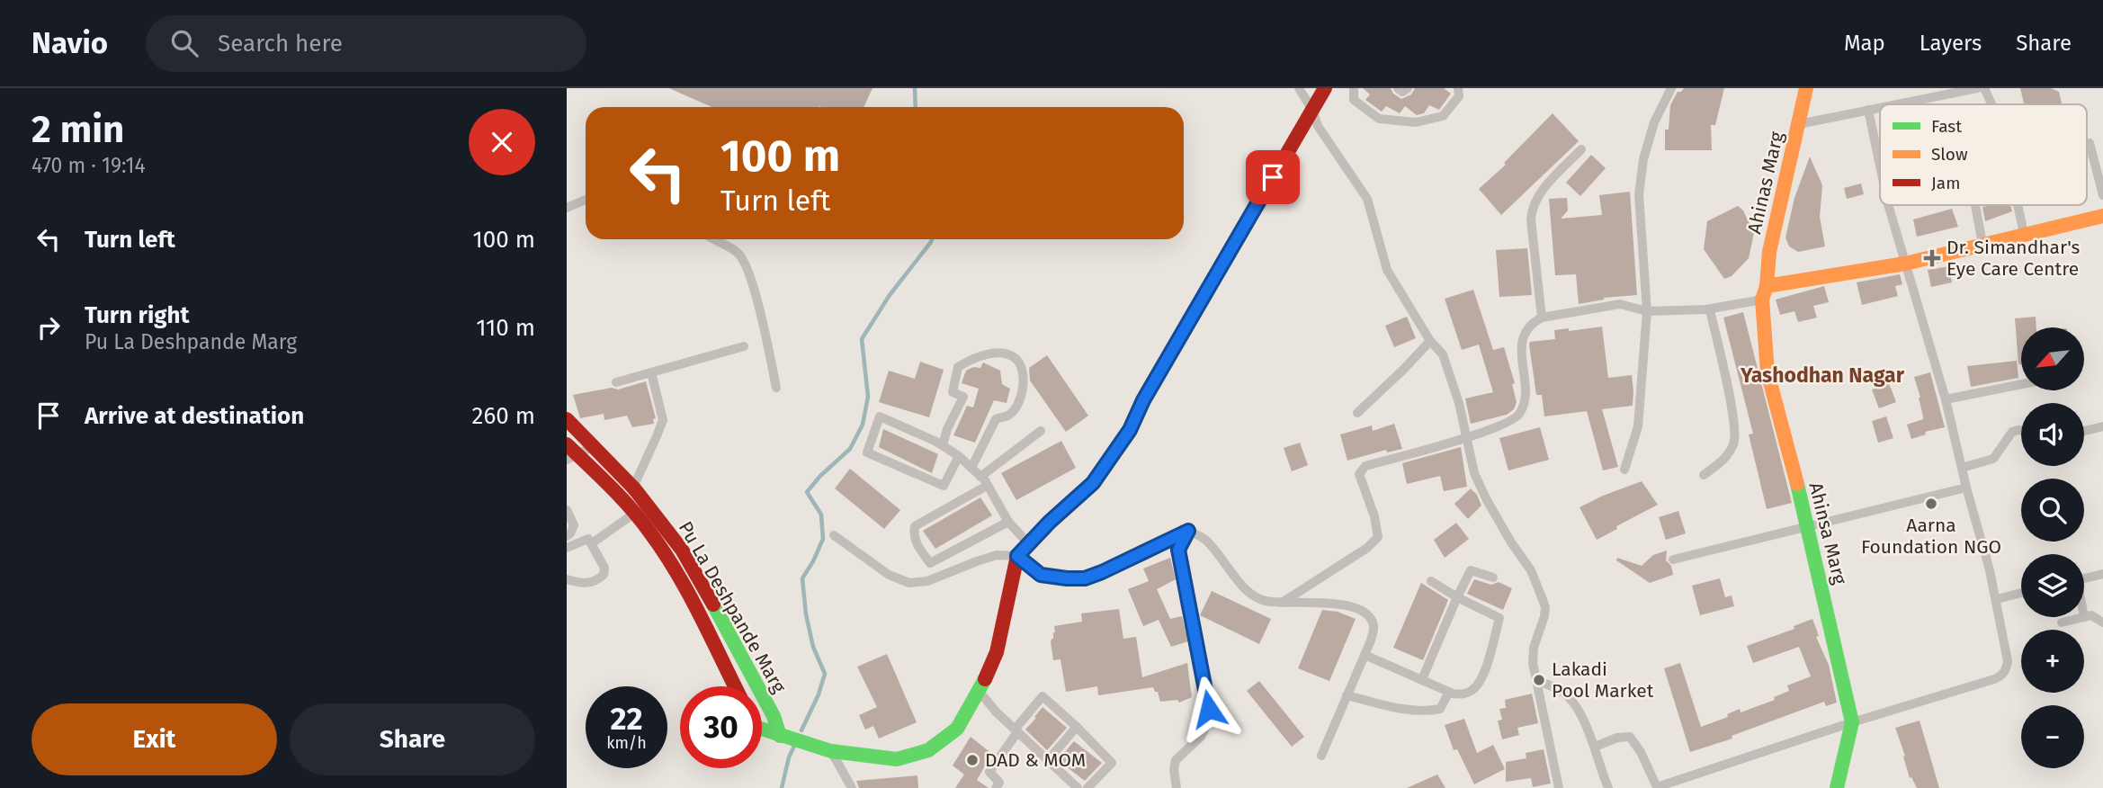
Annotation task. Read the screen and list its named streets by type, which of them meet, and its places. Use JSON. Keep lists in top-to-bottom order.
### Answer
{
  "streets": {
    "street": ["Ahinas Marg", "Ahinsa Marg", "Pu La Deshpande Marg"]
  },
  "crossings": [
    ["Ahinas Marg", "Ahinsa Marg"]
  ],
  "districts": ["Yashodhan Nagar"],
  "places": {
    "health": ["Dr. Simandhar's Eye Care Centre"],
    "other": ["Aarna Foundation NGO", "Lakadi Pool Market", "DAD & MOM"]
  },
  "legend": ["Fast", "Slow", "Jam"],
  "north": "bottom left",
  "page": {
    "header": "Navio",
    "search": "Search here",
    "nav": ["Map", "Layers", "Share"],
    "heading": ["2 min", "470 m · 19:14"],
    "turn": ["100 m", "Turn left"],
    "list": [
      {
        "name": "Turn left",
        "value": "100 m"
      },
      {
        "name": "Turn right",
        "note": "Pu La Deshpande Marg",
        "value": "110 m"
      },
      {
        "name": "Arrive at destination",
        "value": "260 m"
      }
    ],
    "map_buttons": ["+", "−"],
    "speed": "22 km/h",
    "limit": "30",
    "buttons": ["Exit", "Share"]
  }
}
